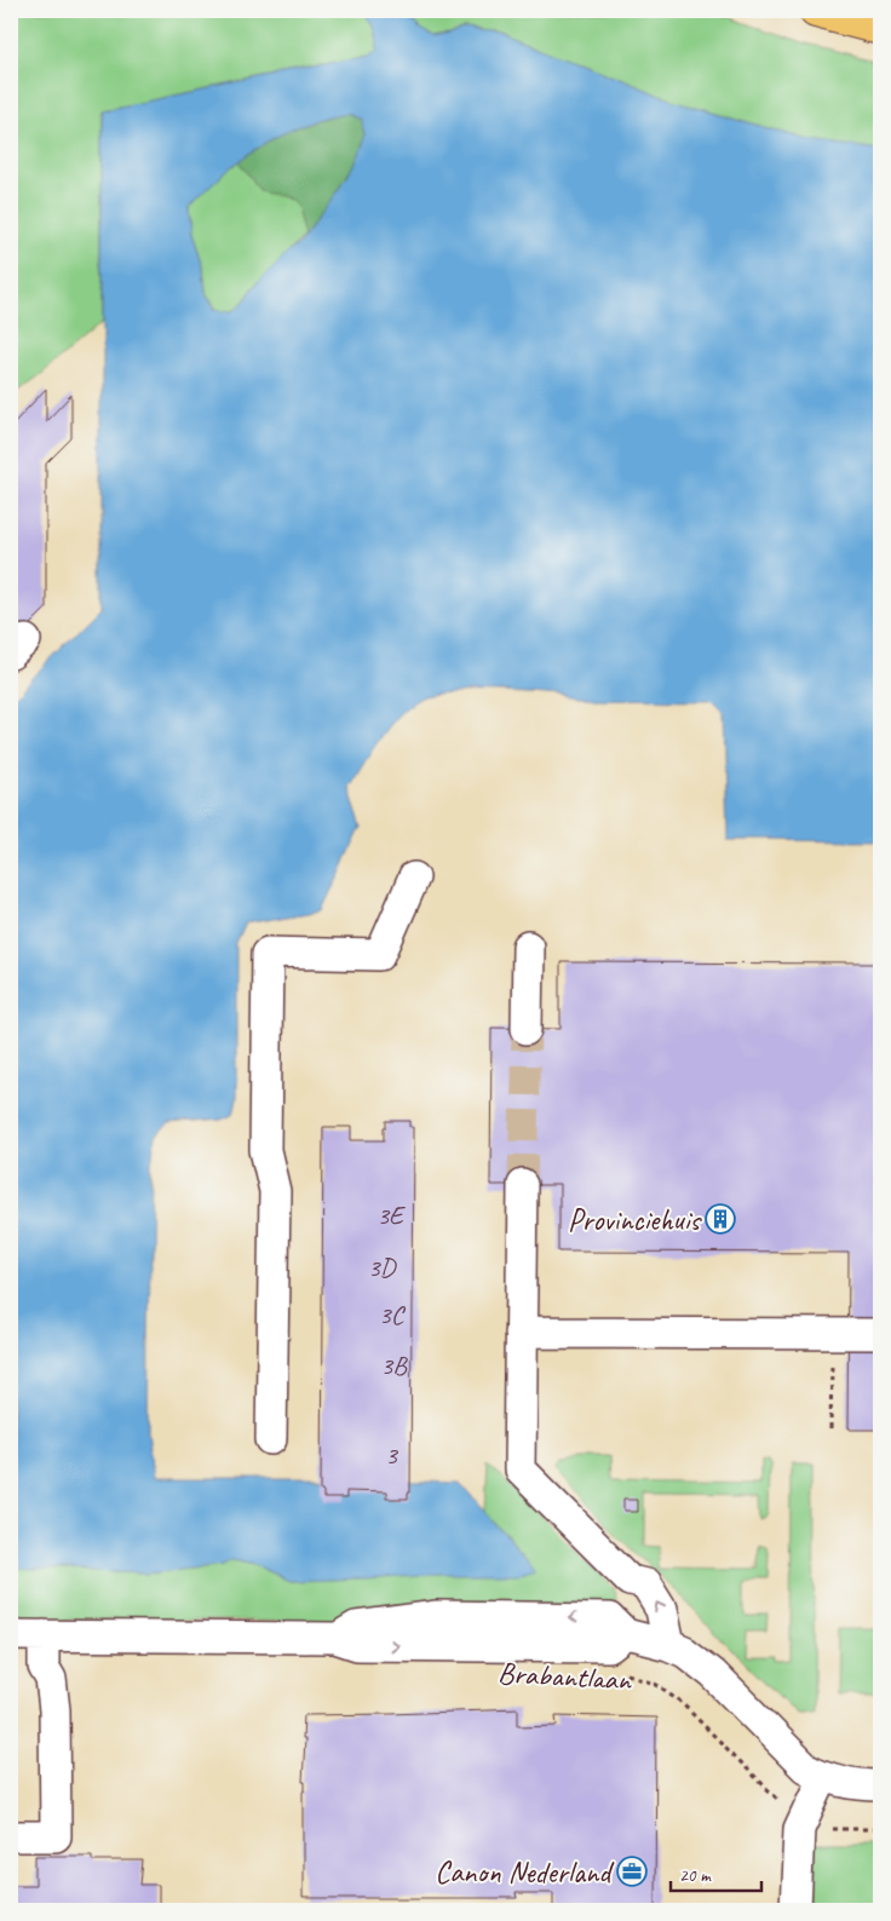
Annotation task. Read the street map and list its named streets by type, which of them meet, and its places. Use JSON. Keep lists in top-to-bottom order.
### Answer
{
  "streets": {
    "street": ["Brabantlaan"]
  },
  "places": {
    "building": ["Provinciehuis"],
    "office": ["Canon Nederland"]
  },
  "house_numbers": [
    "3E",
    "3D",
    "3C",
    "3B",
    "3"
  ],
  "scale_bar": "20 m"
}
